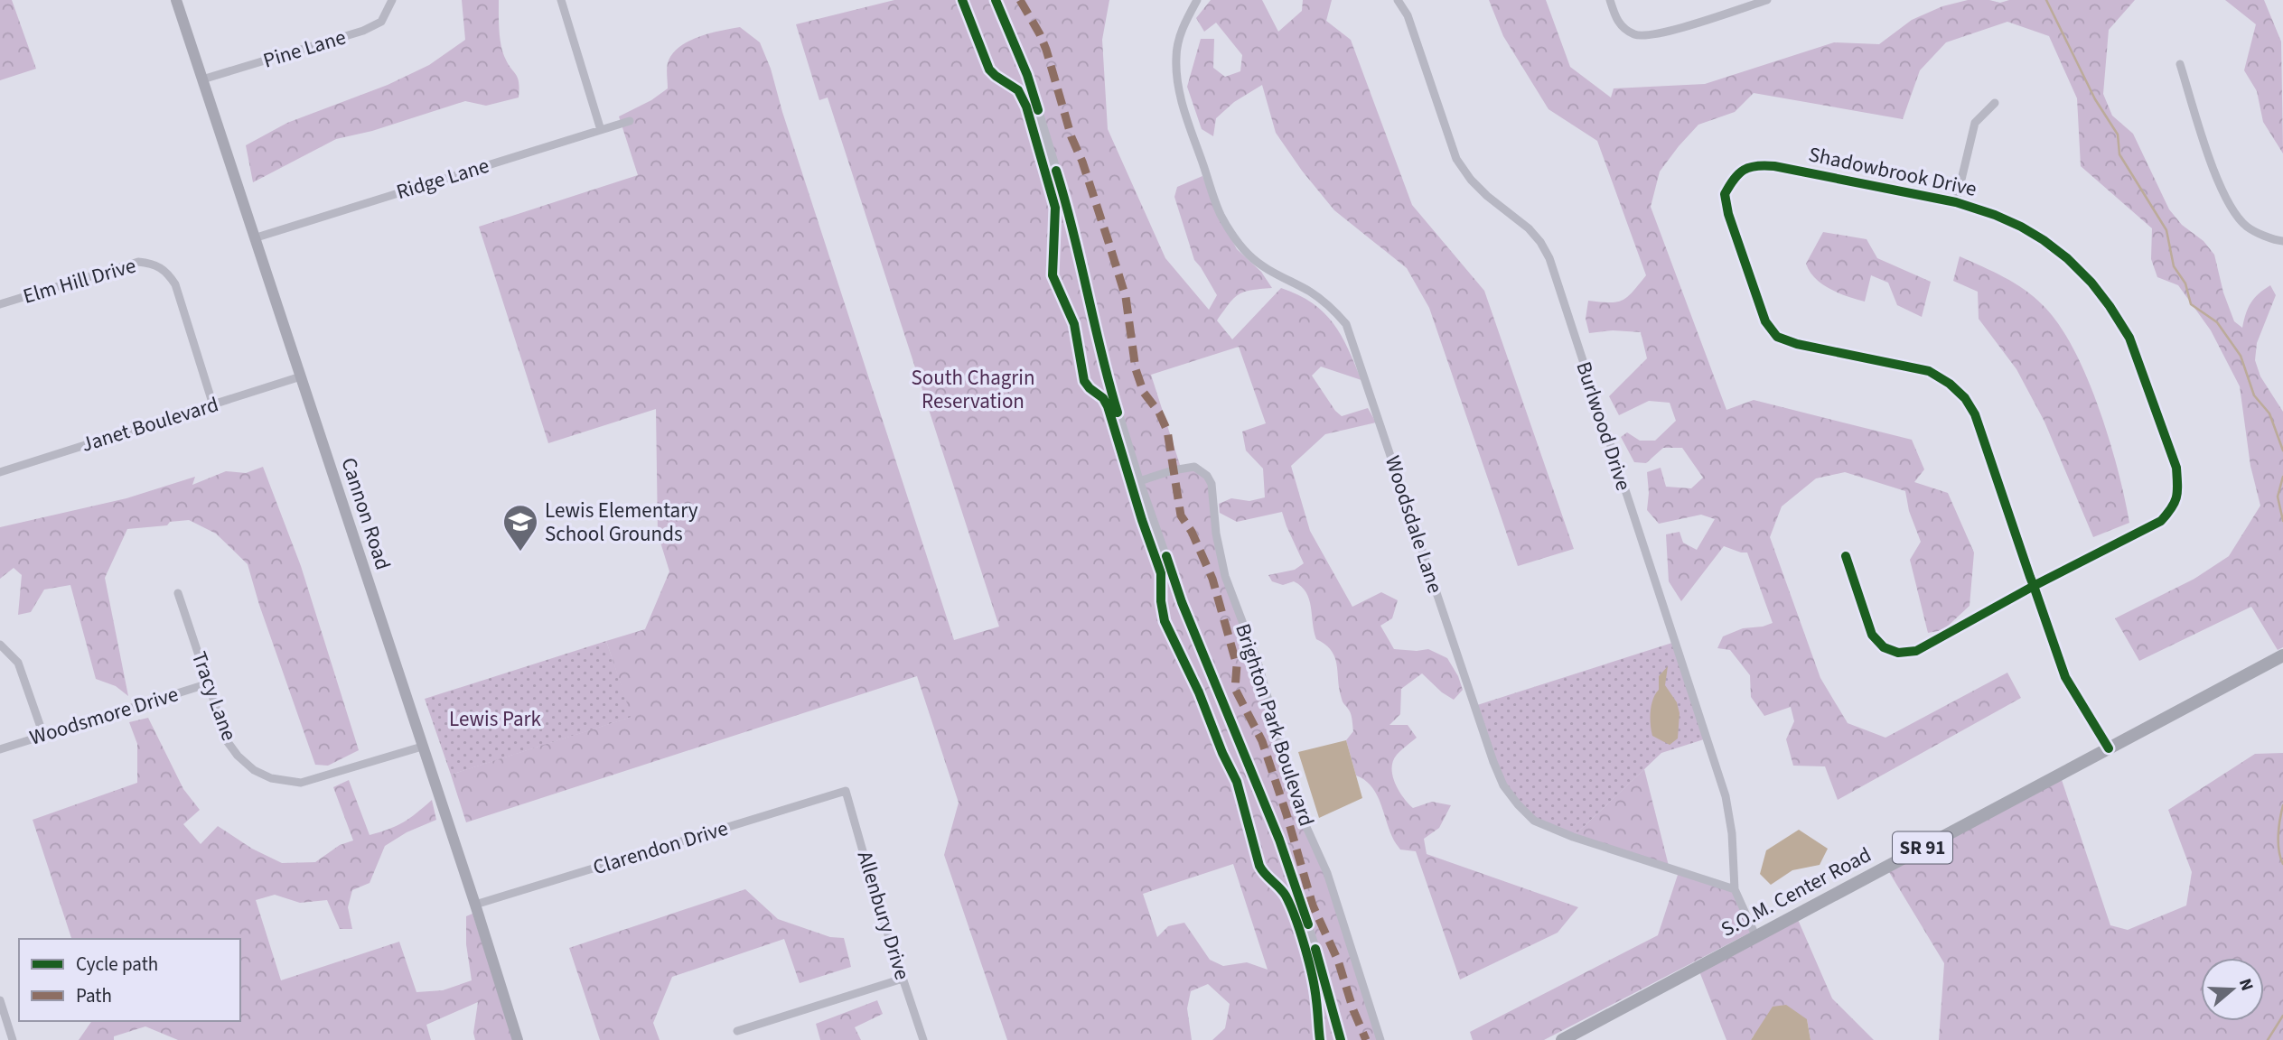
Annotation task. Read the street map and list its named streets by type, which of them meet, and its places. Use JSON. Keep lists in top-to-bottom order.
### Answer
{
  "streets": {
    "main road": ["Cannon Road", "SR 91", "S.O.M. Center Road"],
    "street": [
      "Pine Lane",
      "Shadowbrook Drive",
      "Ridge Lane",
      "Elm Hill Drive",
      "Janet Boulevard",
      "Burlwood Drive",
      "Woodsdale Lane",
      "Tracy Lane",
      "Woodsmore Drive",
      "Brighton Park Boulevard",
      "Clarendon Drive",
      "Allenbury Drive"
    ]
  },
  "crossings": [
    ["Pine Lane", "Cannon Road"],
    ["Ridge Lane", "Cannon Road"],
    ["Elm Hill Drive", "Janet Boulevard"],
    ["Janet Boulevard", "Cannon Road"],
    ["Burlwood Drive", "Woodsdale Lane"],
    ["Cannon Road", "Tracy Lane"],
    ["Cannon Road", "Clarendon Drive"],
    ["Tracy Lane", "Woodsmore Drive"],
    ["Clarendon Drive", "Allenbury Drive"]
  ],
  "parks": ["South Chagrin Reservation", "Lewis Park"],
  "places": {
    "school or university": ["Lewis Elementary School Grounds"]
  },
  "legend": ["Cycle path", "Path"],
  "north": "right"
}
